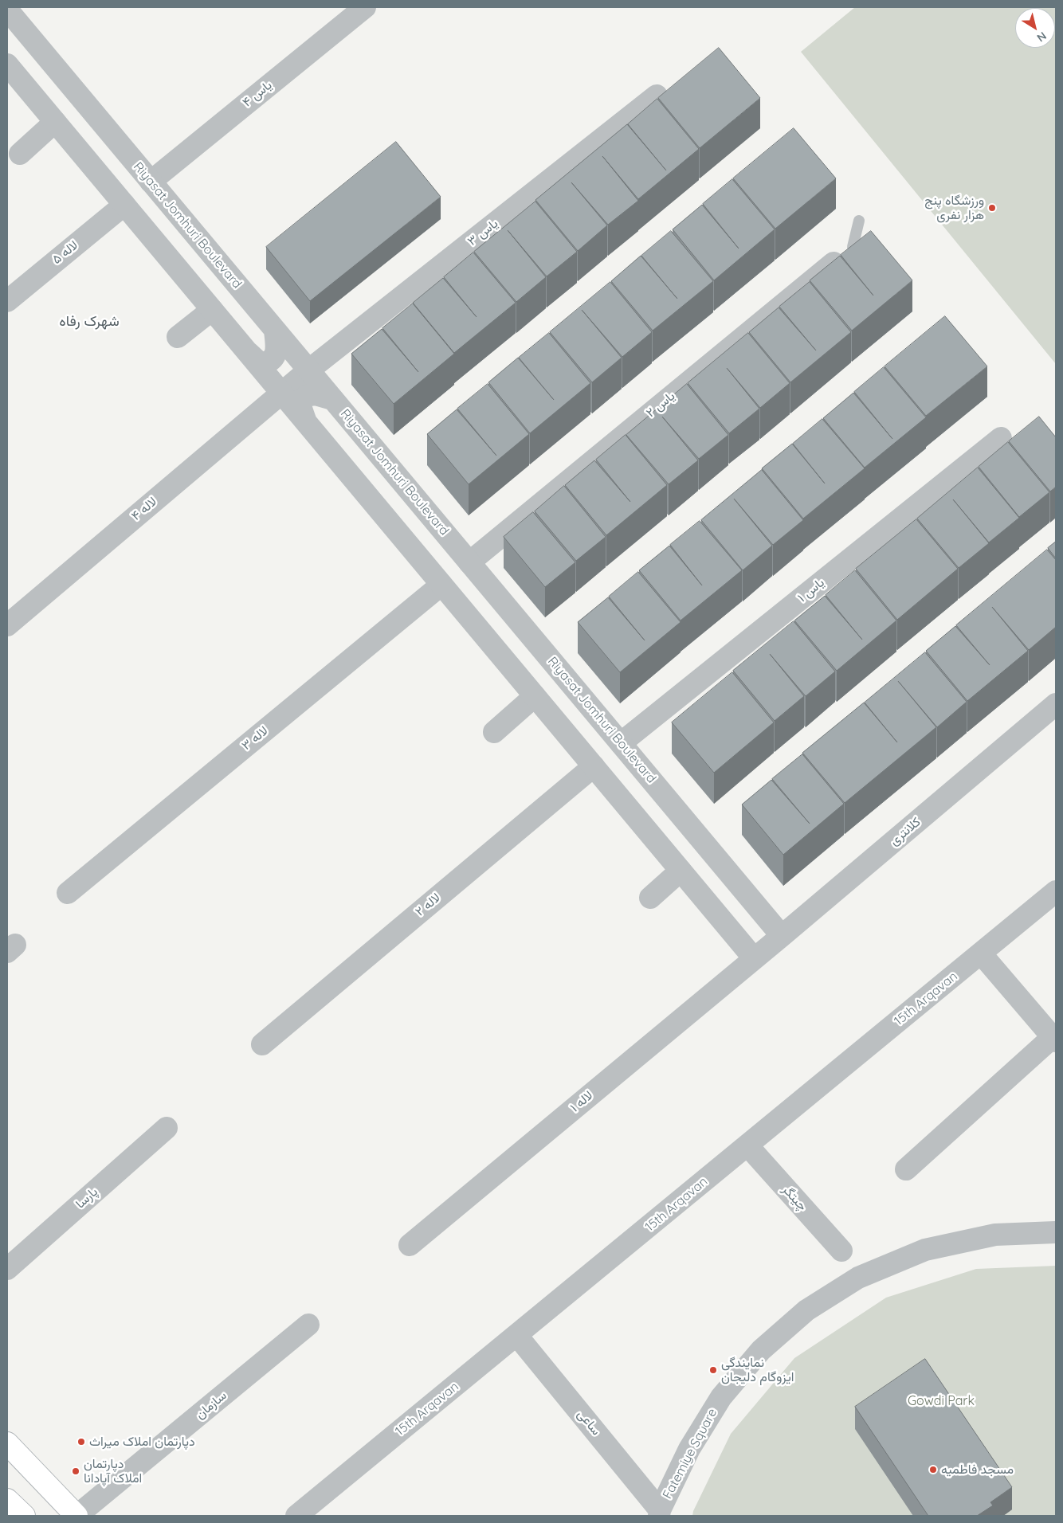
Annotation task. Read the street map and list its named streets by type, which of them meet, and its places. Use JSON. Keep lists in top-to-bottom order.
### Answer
{
  "streets": {
    "street": [
      "یاس ۴",
      "Riyasat Jomhuri Boulevard",
      "یاس ۳",
      "لاله ۵",
      "یاس ۲",
      "لاله ۴",
      "یاس ۱",
      "لاله ۳",
      "کلانتری",
      "لاله ۲",
      "15th Arqavan",
      "لاله ۱",
      "پارسا",
      "چیتگر",
      "سازمان",
      "ساعی",
      "Fatemiye Square"
    ]
  },
  "crossings": [
    ["یاس ۴", "Riyasat Jomhuri Boulevard"],
    ["Riyasat Jomhuri Boulevard", "یاس ۳"],
    ["Riyasat Jomhuri Boulevard", "یاس ۲"],
    ["Riyasat Jomhuri Boulevard", "یاس ۱"],
    ["Riyasat Jomhuri Boulevard", "کلانتری"],
    ["یاس ۳", "لاله ۴"],
    ["کلانتری", "لاله ۱"],
    ["15th Arqavan", "چیتگر"],
    ["15th Arqavan", "ساعی"],
    ["ساعی", "Fatemiye Square"]
  ],
  "districts": ["شهرک رفاه"],
  "parks": ["Gowdi Park"],
  "places": [
    "ورزشگاه پنج هزار نفری",
    "نمایندگی ایزوگام دلیجان",
    "دپارتمان املاک میراث",
    "مسجد فاطمیه",
    "دپارتمان املاک آپادانا"
  ],
  "north": "bottom right"
}
